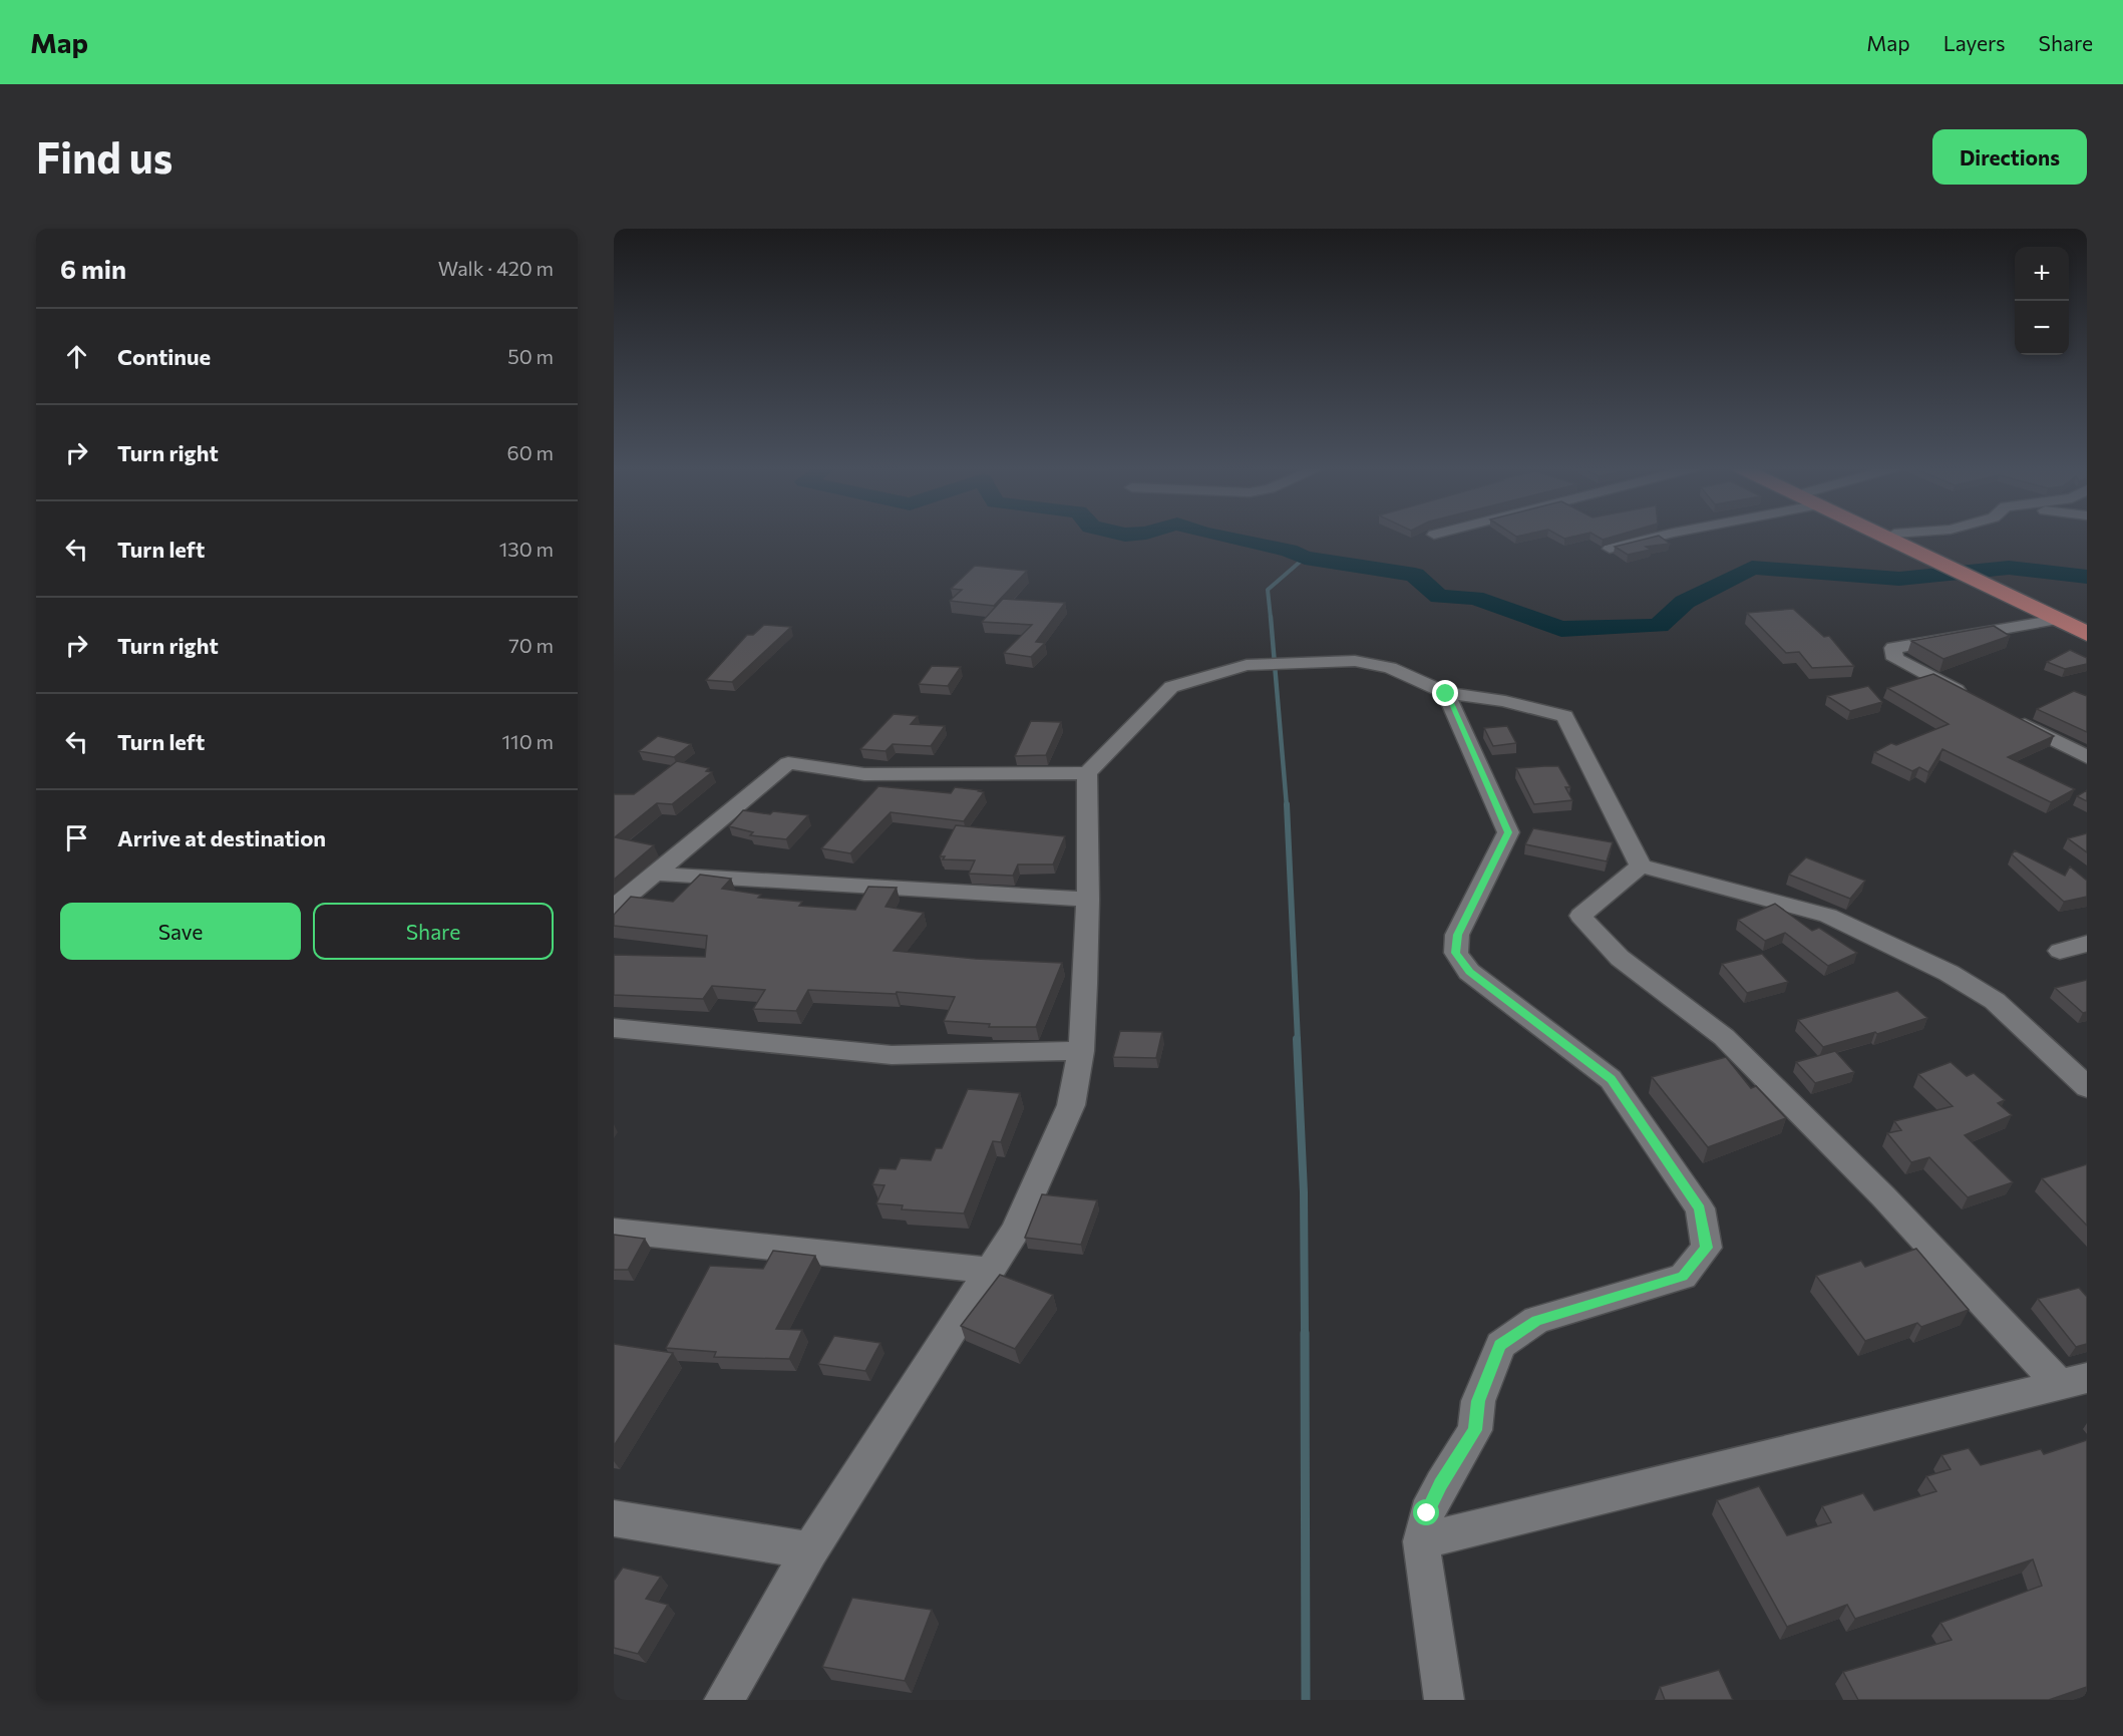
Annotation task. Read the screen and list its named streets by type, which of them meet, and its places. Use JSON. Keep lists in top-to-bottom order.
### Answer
{
  "page": {
    "header": "Map",
    "nav": ["Map", "Layers", "Share"],
    "buttons": [
      "Directions",
      ["Save", "Share"]
    ],
    "title": "Find us",
    "heading": ["6 min", "Walk · 420 m"],
    "map_buttons": ["+", "−"],
    "list": [
      ["Continue", "50 m"],
      ["Turn right", "60 m"],
      ["Turn left", "130 m"],
      ["Turn right", "70 m"],
      ["Turn left", "110 m"],
      "Arrive at destination"
    ]
  }
}
